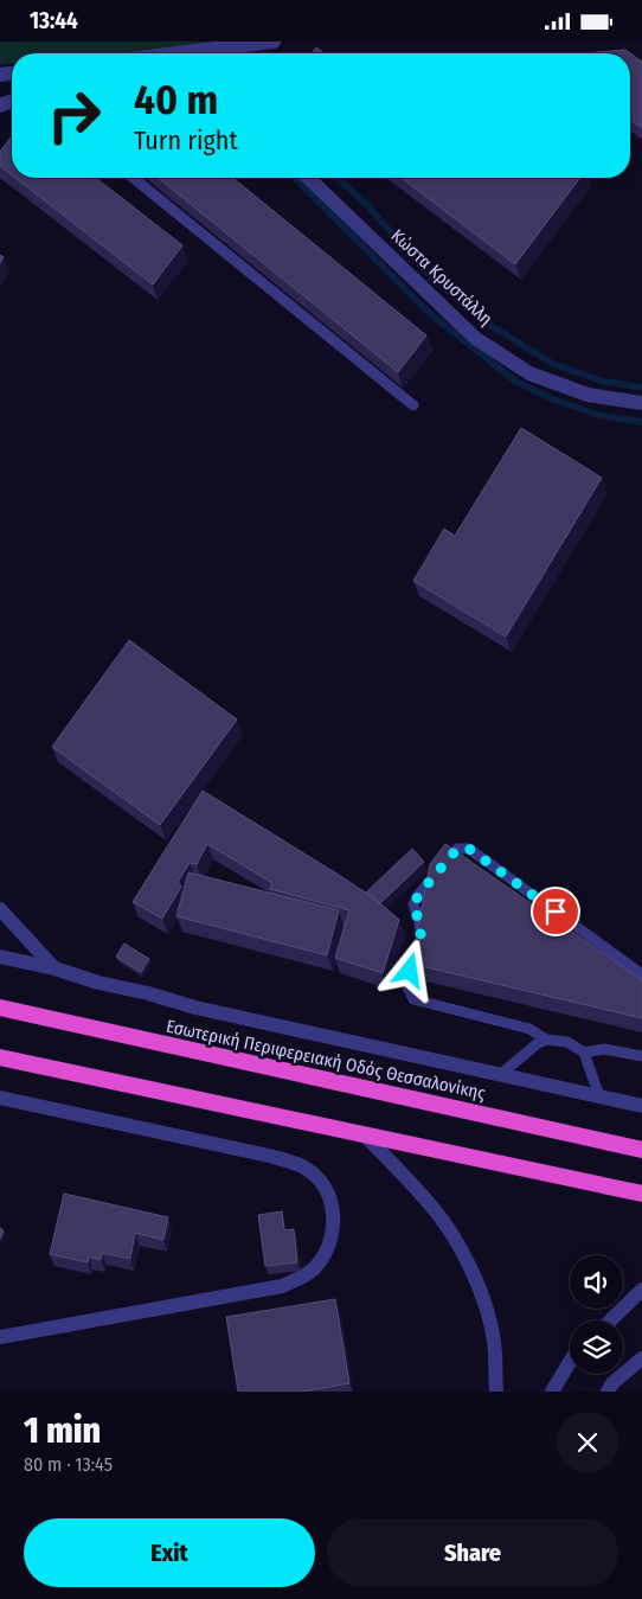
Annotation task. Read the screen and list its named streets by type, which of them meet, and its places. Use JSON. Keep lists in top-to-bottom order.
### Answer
{
  "streets": {
    "highway": ["Εσωτερική Περιφερειακή Οδός Θεσσαλονίκης"],
    "street": ["Κώστα Κρυστάλλη"]
  },
  "page": {
    "status": "13:44",
    "turn": ["40 m", "Turn right"],
    "heading": ["1 min", "80 m · 13:45"],
    "buttons": ["Exit", "Share"]
  }
}
